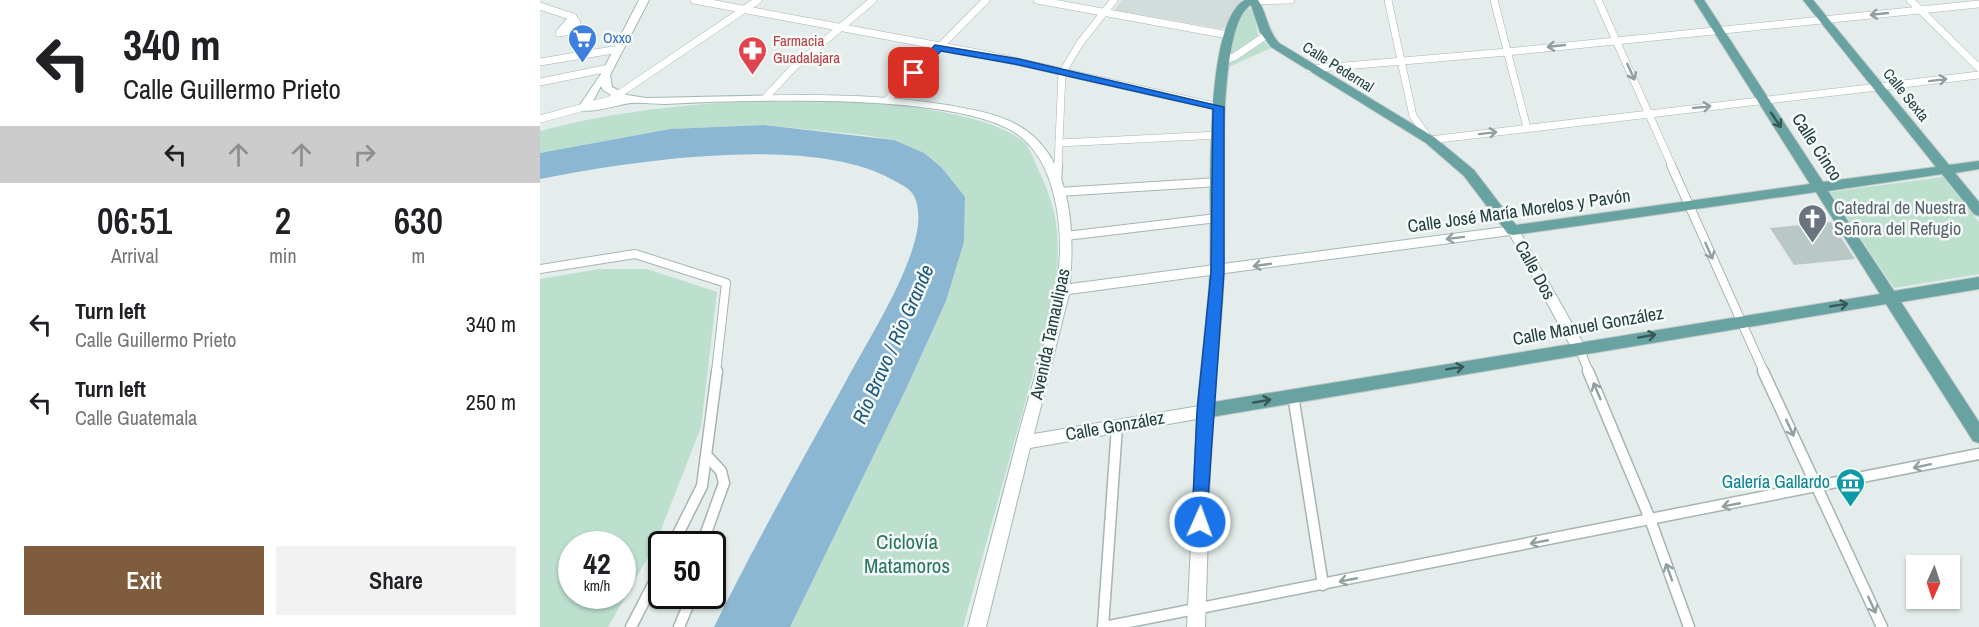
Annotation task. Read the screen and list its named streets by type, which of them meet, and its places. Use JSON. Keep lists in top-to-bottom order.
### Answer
{
  "streets": {
    "main road": [
      "Calle Pedernal",
      "Calle Sexta",
      "Calle Cinco",
      "Calle José María Morelos y Pavón",
      "Calle Dos",
      "Calle Manuel González"
    ],
    "street": ["Avenida Tamaulipas", "Calle González"]
  },
  "crossings": [
    ["Calle Pedernal", "Calle Dos"],
    ["Calle Sexta", "Calle José María Morelos y Pavón"],
    ["Calle Cinco", "Calle José María Morelos y Pavón"],
    ["Calle Cinco", "Calle Manuel González"],
    ["Calle José María Morelos y Pavón", "Calle Dos"],
    ["Calle José María Morelos y Pavón", "Avenida Tamaulipas"],
    ["Calle Dos", "Calle Manuel González"],
    ["Calle Manuel González", "Calle González"],
    ["Avenida Tamaulipas", "Calle González"]
  ],
  "one_way": ["Calle Dos", "Calle Manuel González"],
  "water": ["Río Bravo / Rio Grande"],
  "parks": ["Ciclovía Matamoros"],
  "places": {
    "supermarket": ["Oxxo"],
    "pharmacy": ["Farmacia Guadalajara"],
    "church": ["Catedral de Nuestra Señora del Refugio"],
    "museum": ["Galería Gallardo"]
  },
  "north": "bottom",
  "page": {
    "turn": ["340 m", "Calle Guillermo Prieto"],
    "eta": [
      "06:51",
      "Arrival",
      "2",
      "min",
      "630",
      "m"
    ],
    "list": [
      {
        "name": "Turn left",
        "note": "Calle Guillermo Prieto",
        "value": "340 m"
      },
      {
        "name": "Turn left",
        "note": "Calle Guatemala",
        "value": "250 m"
      }
    ],
    "speed": "42 km/h",
    "limit": "50",
    "buttons": ["Exit", "Share"]
  }
}
